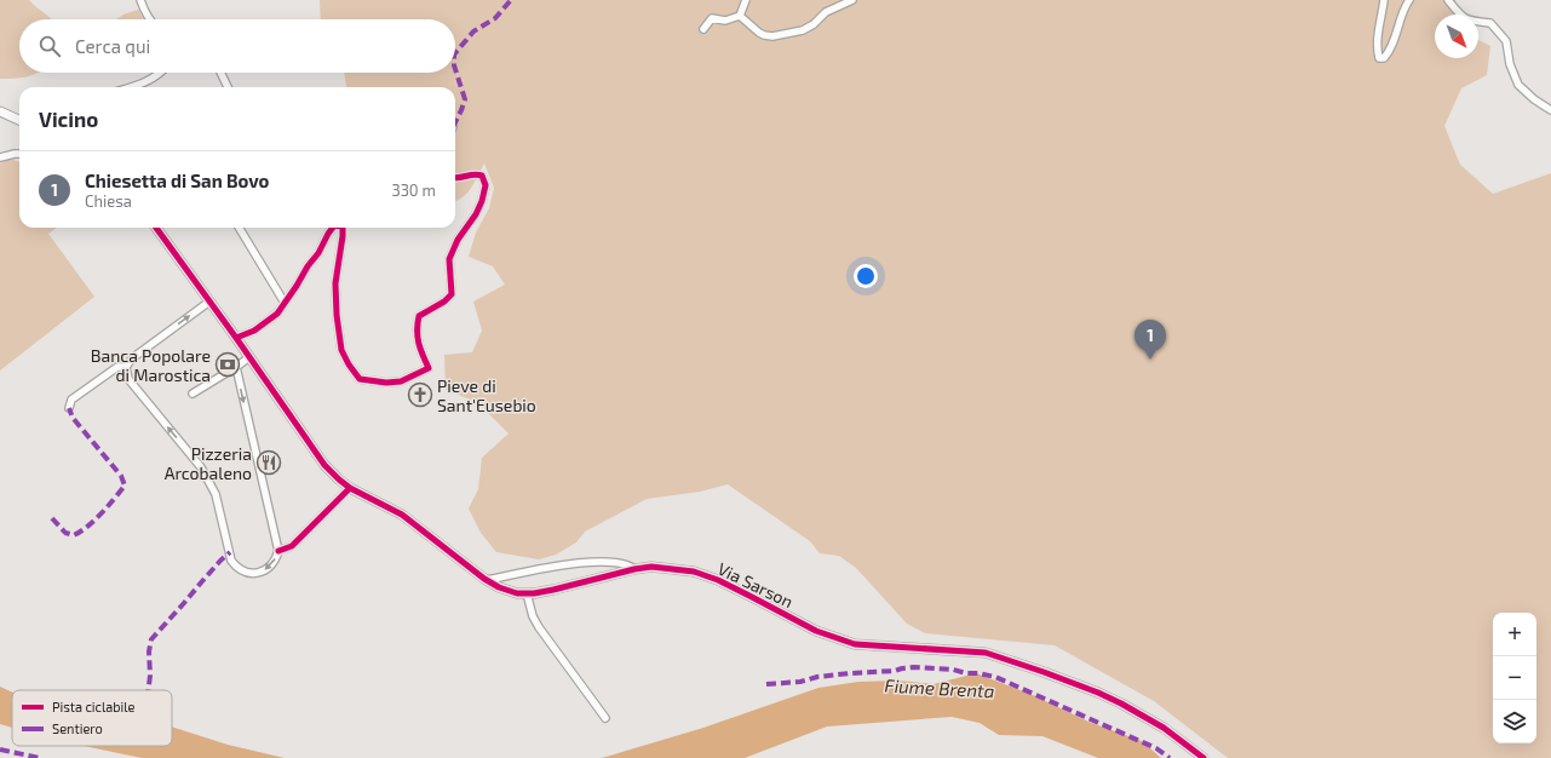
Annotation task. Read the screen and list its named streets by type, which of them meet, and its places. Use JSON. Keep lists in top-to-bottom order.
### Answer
{
  "streets": {
    "street": ["Via Sarson"]
  },
  "water": ["Fiume Brenta"],
  "places": {
    "bank": ["Banca Popolare di Marostica"],
    "church": ["Pieve di Sant'Eusebio"],
    "restaurant": ["Pizzeria Arcobaleno"]
  },
  "legend": ["Pista ciclabile", "Sentiero"],
  "north": "bottom right",
  "page": {
    "search": "Cerca qui",
    "heading": "Vicino",
    "list": [
      {
        "mark": "1",
        "name": "Chiesetta di San Bovo",
        "note": "Chiesa",
        "value": "330 m"
      }
    ],
    "pins": "1",
    "map_buttons": ["+", "−"]
  }
}
